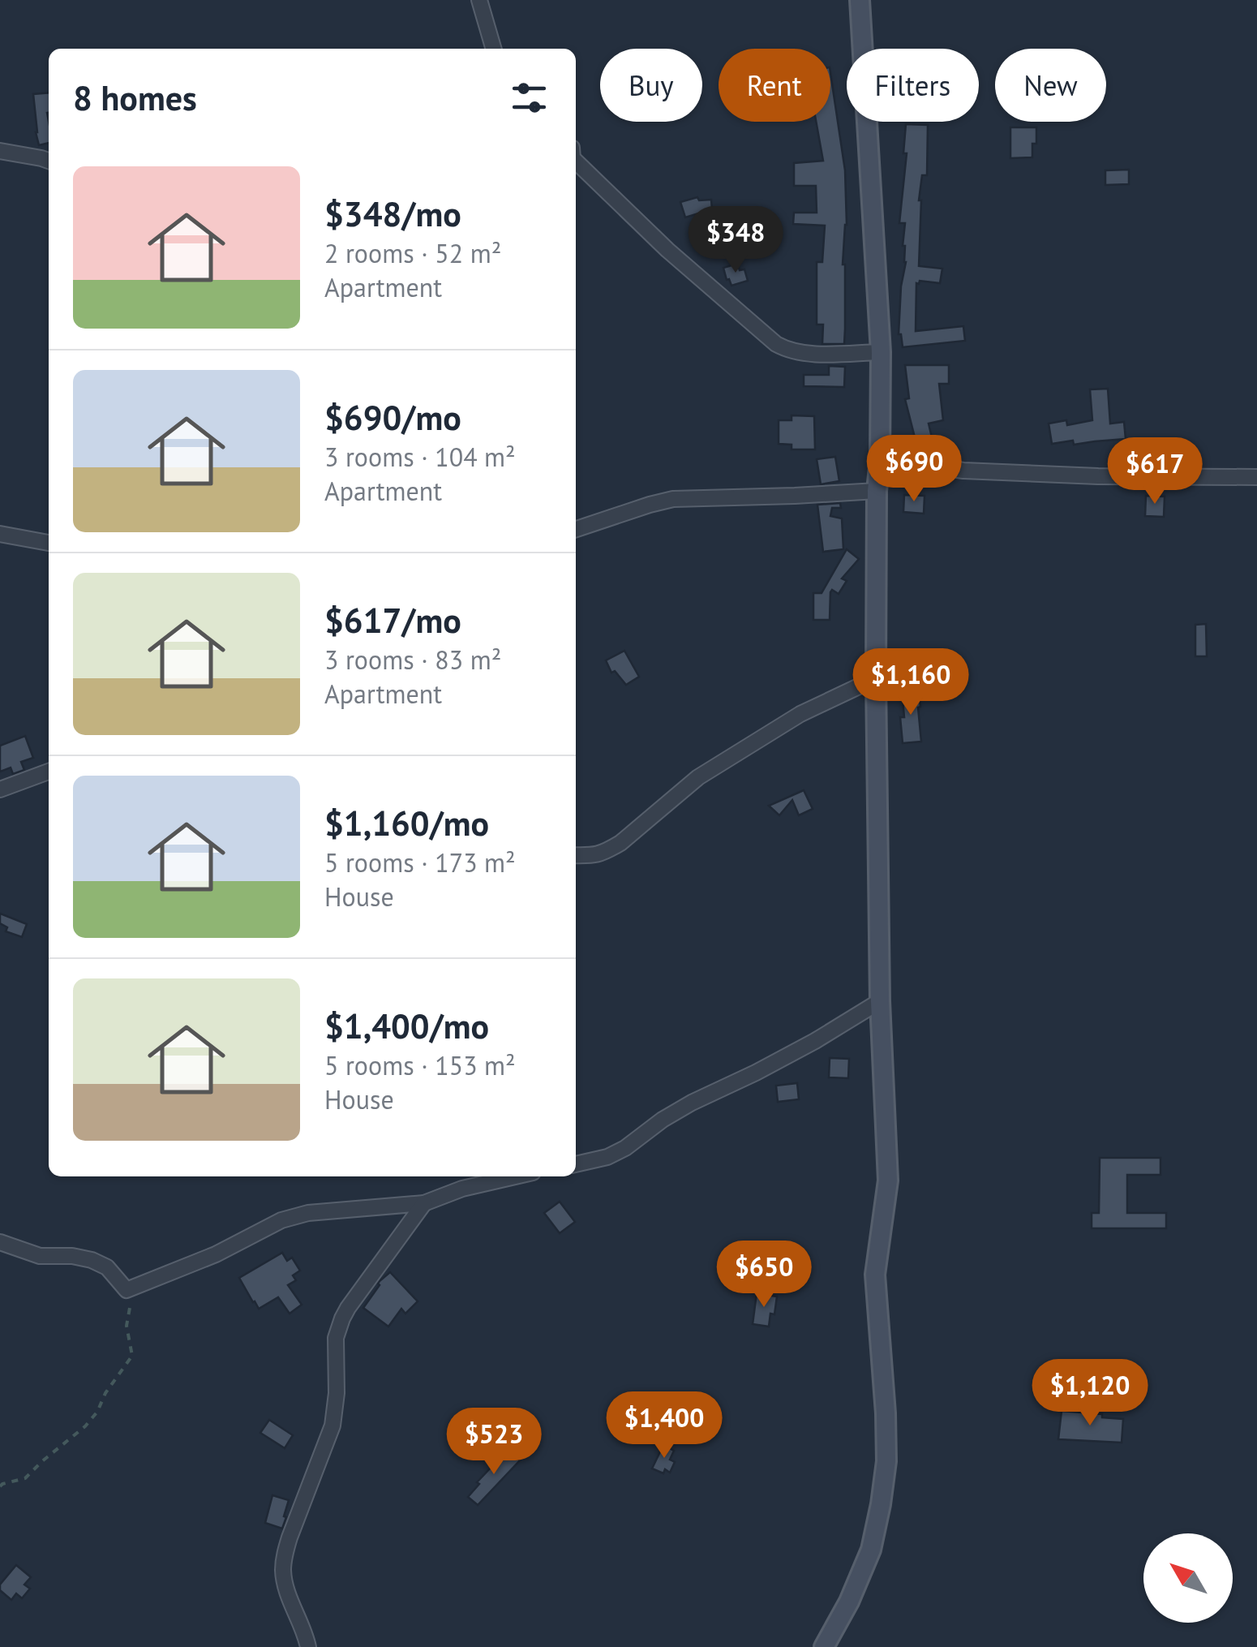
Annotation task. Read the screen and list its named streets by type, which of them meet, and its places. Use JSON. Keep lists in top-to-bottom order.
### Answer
{
  "north": "top left",
  "page": {
    "chip": [
      "Buy",
      "Rent",
      "Filters",
      "New"
    ],
    "heading": "8 homes",
    "list": [
      {
        "name": "$348/mo",
        "note": "2 rooms · 52 m² · Apartment"
      },
      {
        "name": "$690/mo",
        "note": "3 rooms · 104 m² · Apartment"
      },
      {
        "name": "$617/mo",
        "note": "3 rooms · 83 m² · Apartment"
      },
      {
        "name": "$1,160/mo",
        "note": "5 rooms · 173 m² · House"
      },
      {
        "name": "$1,400/mo",
        "note": "5 rooms · 153 m² · House"
      }
    ],
    "price": [
      "$348",
      "$690",
      "$617",
      "$1,160",
      "$650",
      "$1,120",
      "$1,400",
      "$523"
    ]
  }
}
